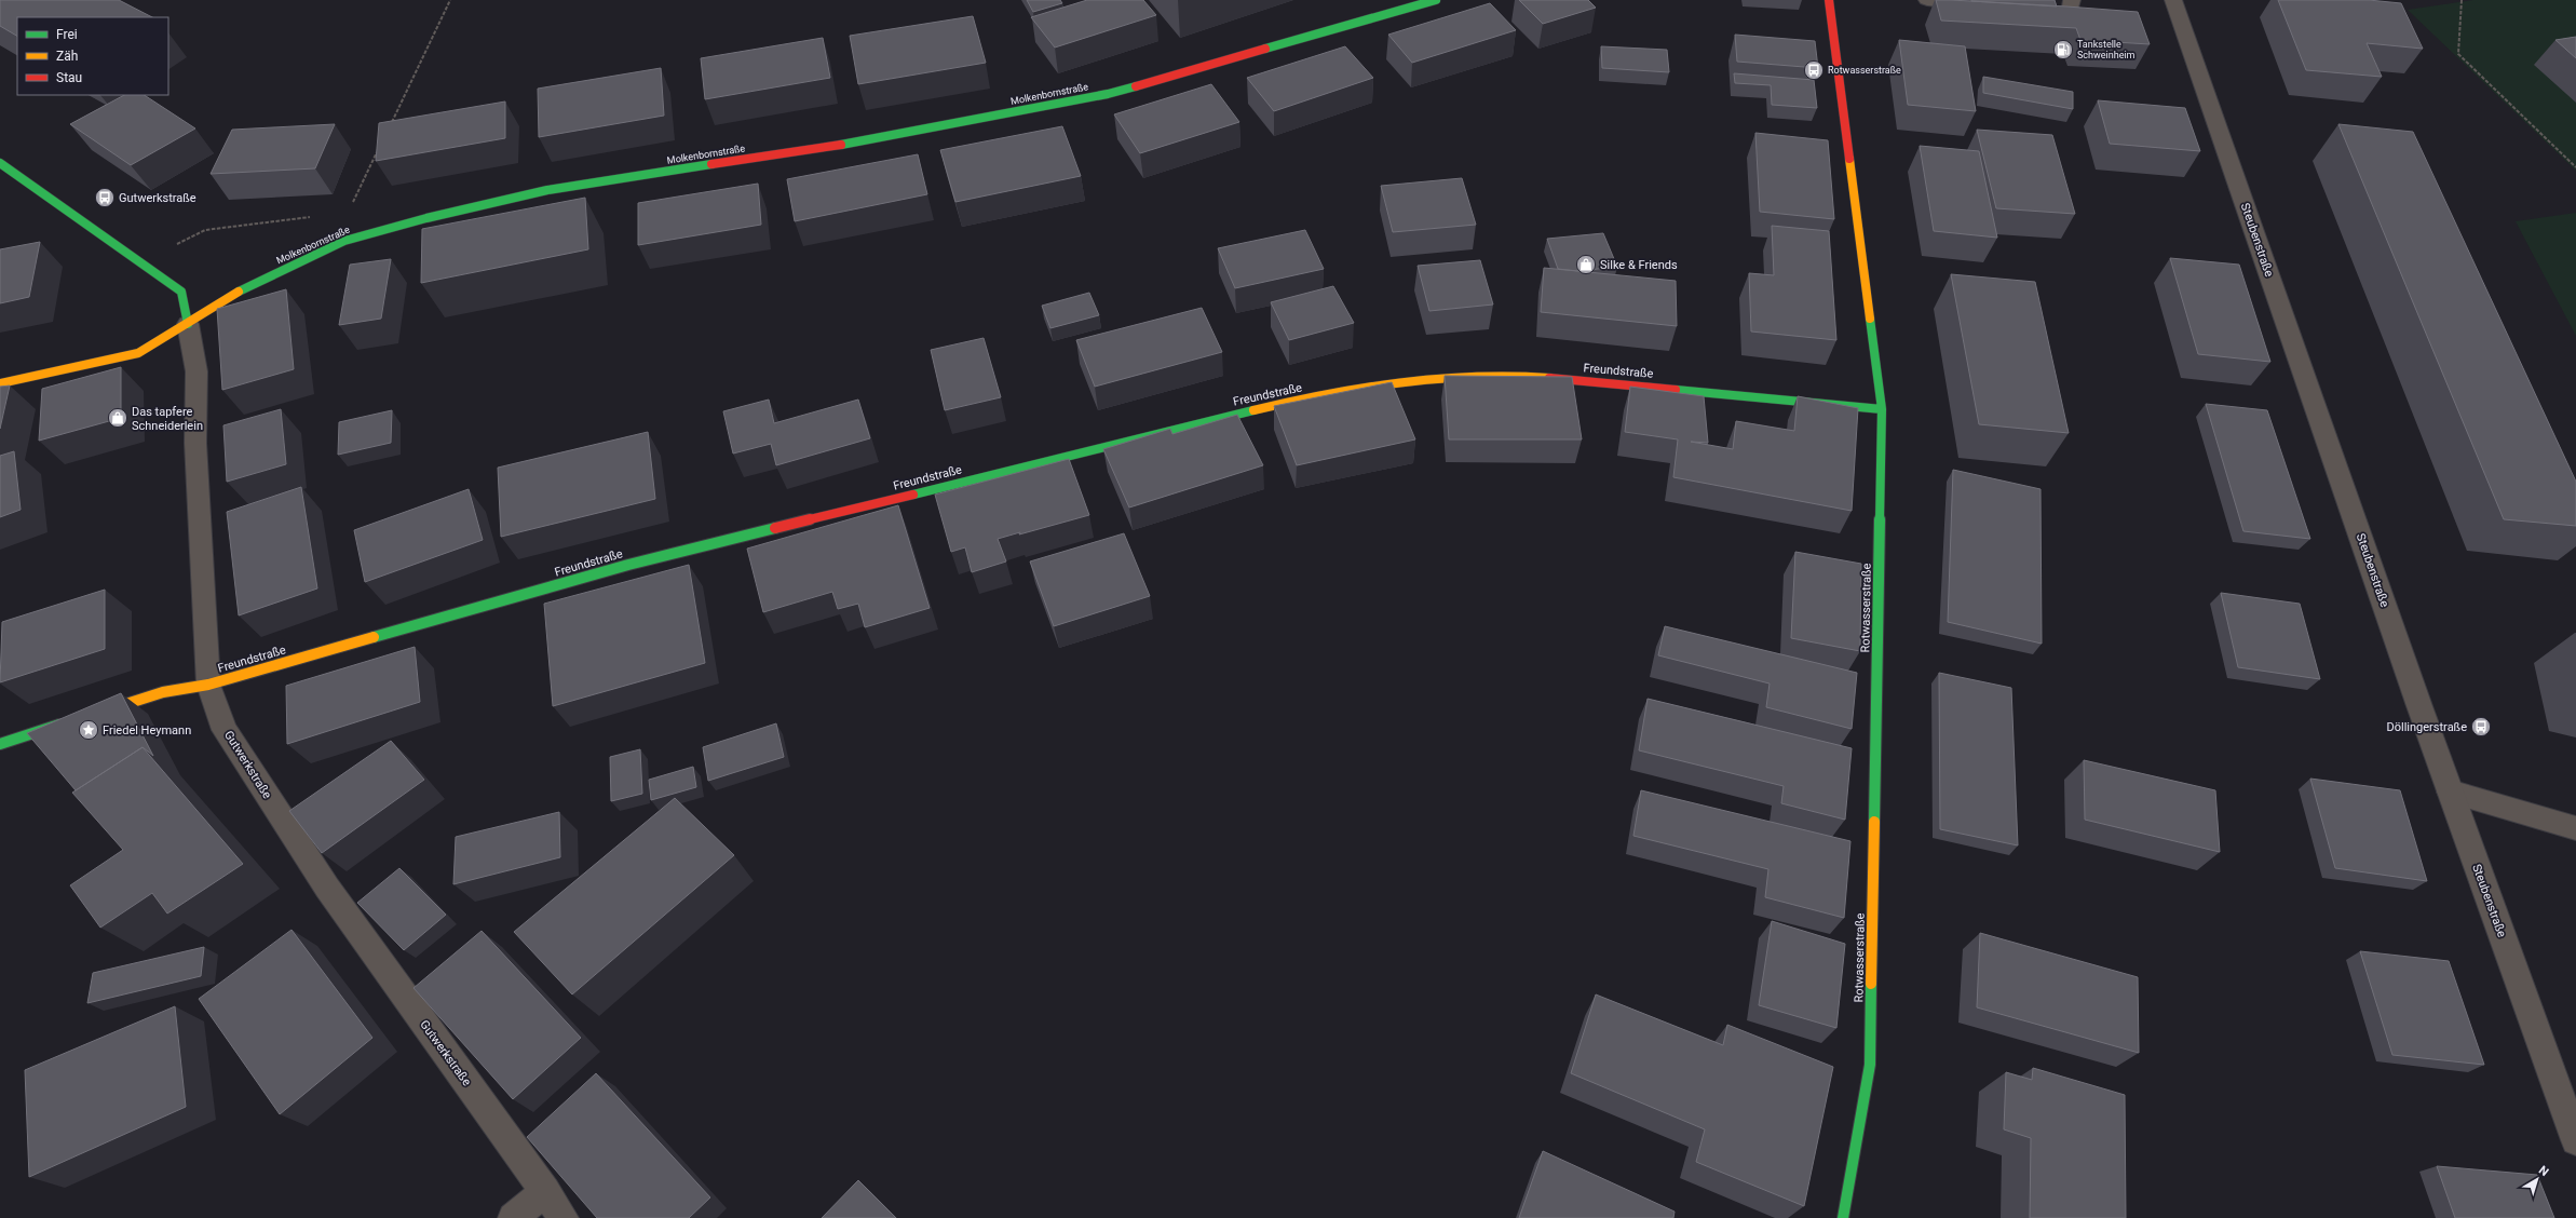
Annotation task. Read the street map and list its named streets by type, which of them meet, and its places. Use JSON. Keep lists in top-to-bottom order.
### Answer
{
  "streets": {
    "street": [
      "Molkenbornstraße",
      "Steubenstraße",
      "Freundstraße",
      "Rotwasserstraße",
      "Gutwerkstraße"
    ]
  },
  "crossings": [
    ["Molkenbornstraße", "Gutwerkstraße"],
    ["Freundstraße", "Rotwasserstraße"],
    ["Freundstraße", "Gutwerkstraße"]
  ],
  "places": {
    "fuel station": ["Tankstelle Schweinheim"],
    "bus stop": ["Rotwasserstraße", "Gutwerkstraße", "Döllingerstraße"],
    "shop": ["Silke & Friends", "Das tapfere Schneiderlein"],
    "place": ["Friedel Heymann"]
  },
  "legend": ["Frei", "Zäh", "Stau"],
  "north": "top right"
}
